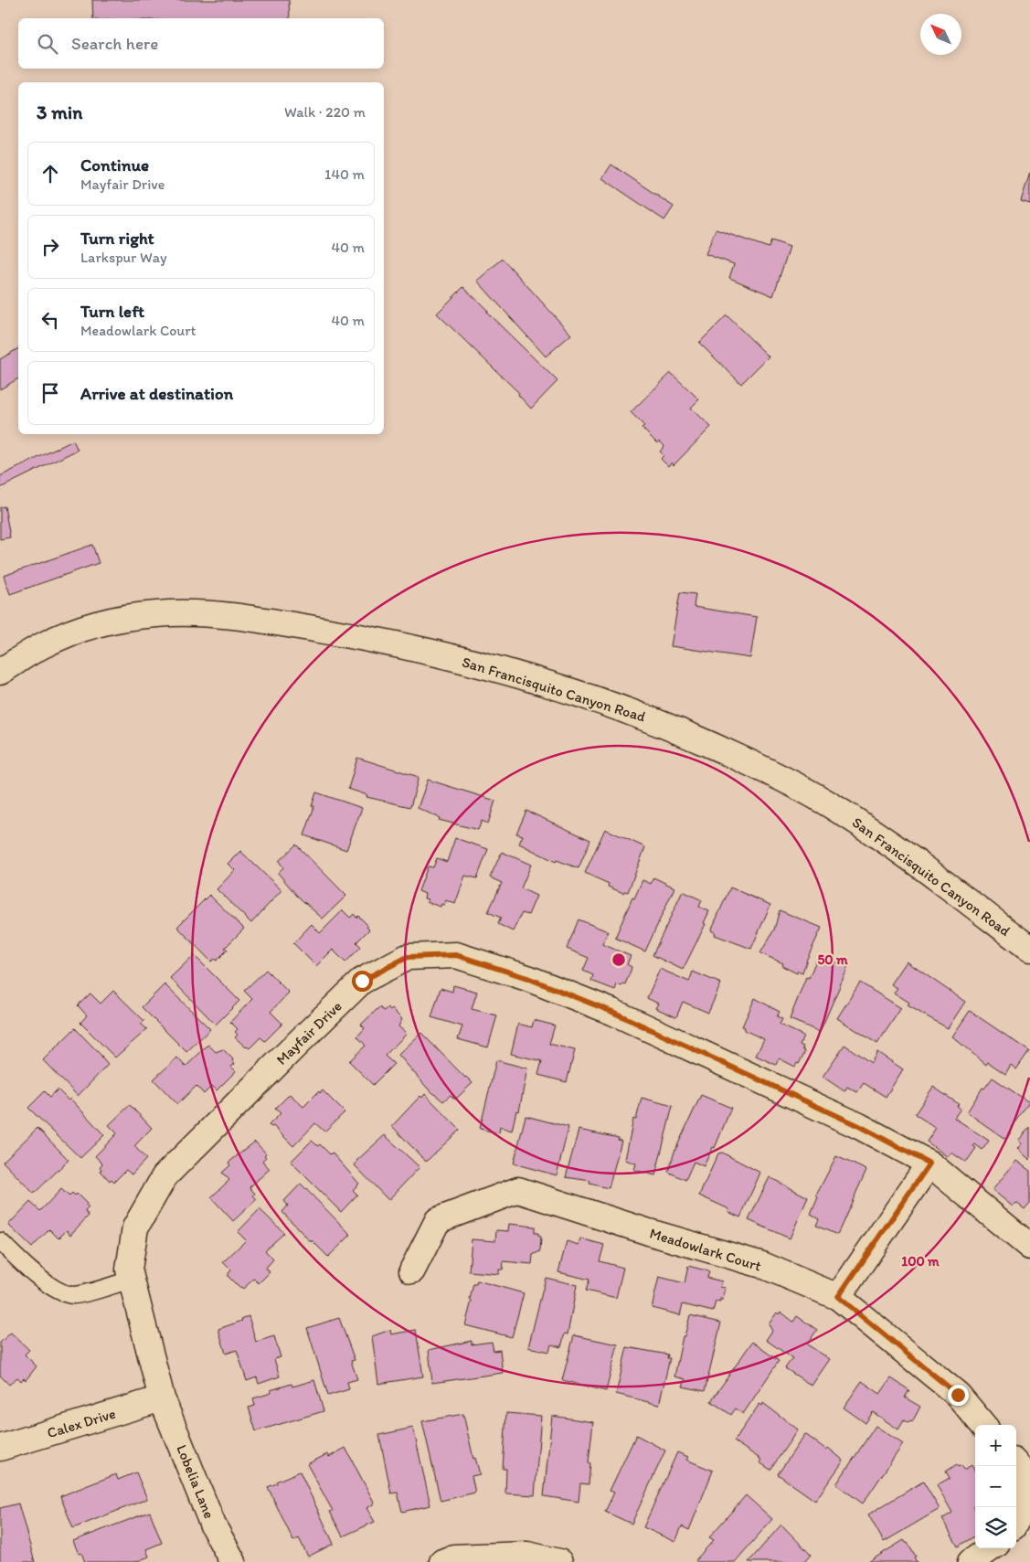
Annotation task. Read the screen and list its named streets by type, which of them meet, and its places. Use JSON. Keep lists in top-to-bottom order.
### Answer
{
  "streets": {
    "street": [
      "San Francisquito Canyon Road",
      "Mayfair Drive",
      "Meadowlark Court",
      "Calex Drive",
      "Lobelia Lane"
    ]
  },
  "crossings": [
    ["Mayfair Drive", "Calex Drive"],
    ["Mayfair Drive", "Lobelia Lane"],
    ["Calex Drive", "Lobelia Lane"]
  ],
  "north": "top left",
  "page": {
    "search": "Search here",
    "heading": ["3 min", "Walk · 220 m"],
    "list": [
      ["Continue", "Mayfair Drive", "140 m"],
      ["Turn right", "Larkspur Way", "40 m"],
      ["Turn left", "Meadowlark Court", "40 m"],
      "Arrive at destination"
    ],
    "map_buttons": ["+", "−"]
  },
  "rings": ["50 m", "100 m"]
}
